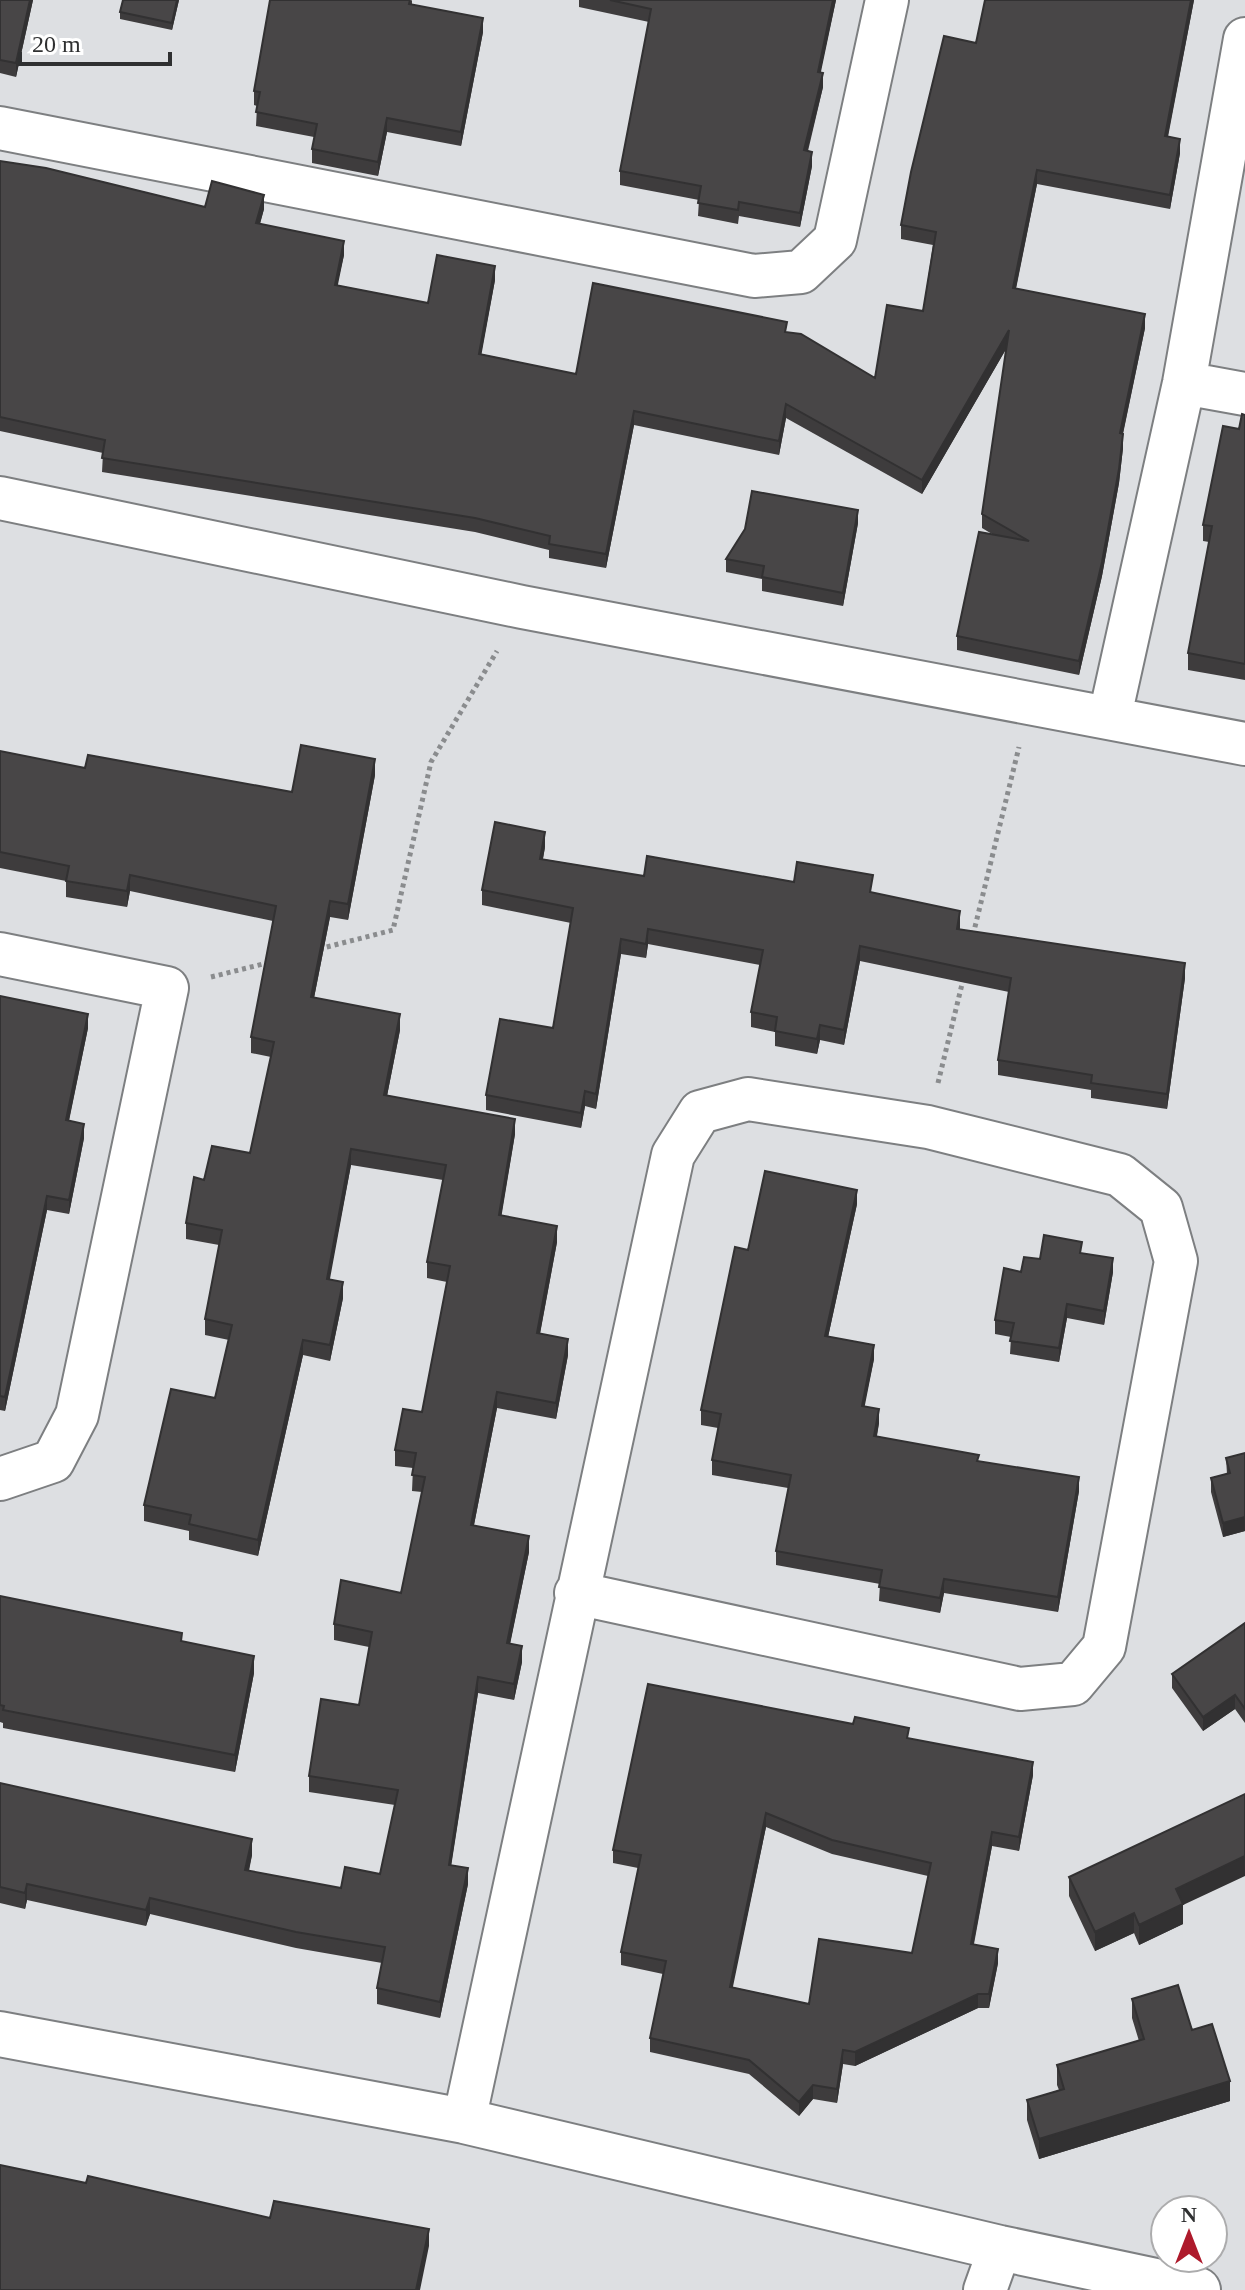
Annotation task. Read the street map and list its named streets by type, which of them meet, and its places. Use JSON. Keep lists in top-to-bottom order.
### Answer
{
  "scale_bar": "20 m",
  "north": "top"
}
